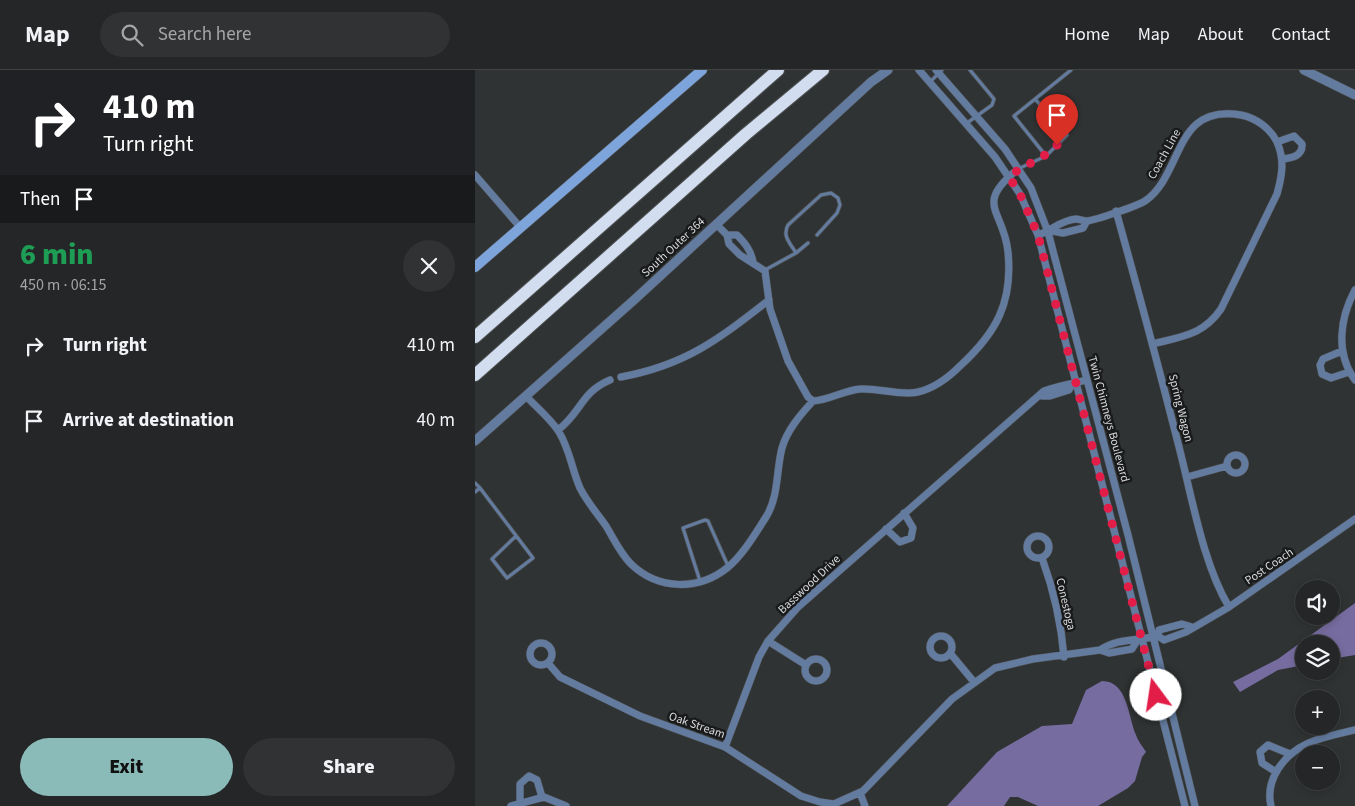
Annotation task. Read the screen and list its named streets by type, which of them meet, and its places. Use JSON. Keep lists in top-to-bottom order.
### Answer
{
  "streets": {
    "street": [
      "Coach Line",
      "South Outer 364",
      "Spring Wagon",
      "Twin Chimneys Boulevard",
      "Post Coach",
      "Basswood Drive",
      "Conestoga",
      "Oak Stream"
    ]
  },
  "crossings": [
    ["Coach Line", "Spring Wagon"],
    ["Coach Line", "Twin Chimneys Boulevard"],
    ["Spring Wagon", "Post Coach"],
    ["Twin Chimneys Boulevard", "Post Coach"],
    ["Twin Chimneys Boulevard", "Basswood Drive"],
    ["Twin Chimneys Boulevard", "Oak Stream"],
    ["Post Coach", "Oak Stream"],
    ["Basswood Drive", "Oak Stream"],
    ["Conestoga", "Oak Stream"]
  ],
  "page": {
    "header": "Map",
    "search": "Search here",
    "nav": [
      "Home",
      "Map",
      "About",
      "Contact"
    ],
    "turn": ["410 m", "Turn right"],
    "then": "Then",
    "heading": ["6 min", "450 m · 06:15"],
    "list": [
      {
        "name": "Turn right",
        "value": "410 m"
      },
      {
        "name": "Arrive at destination",
        "value": "40 m"
      }
    ],
    "map_buttons": ["+", "−"],
    "buttons": ["Exit", "Share"]
  }
}
